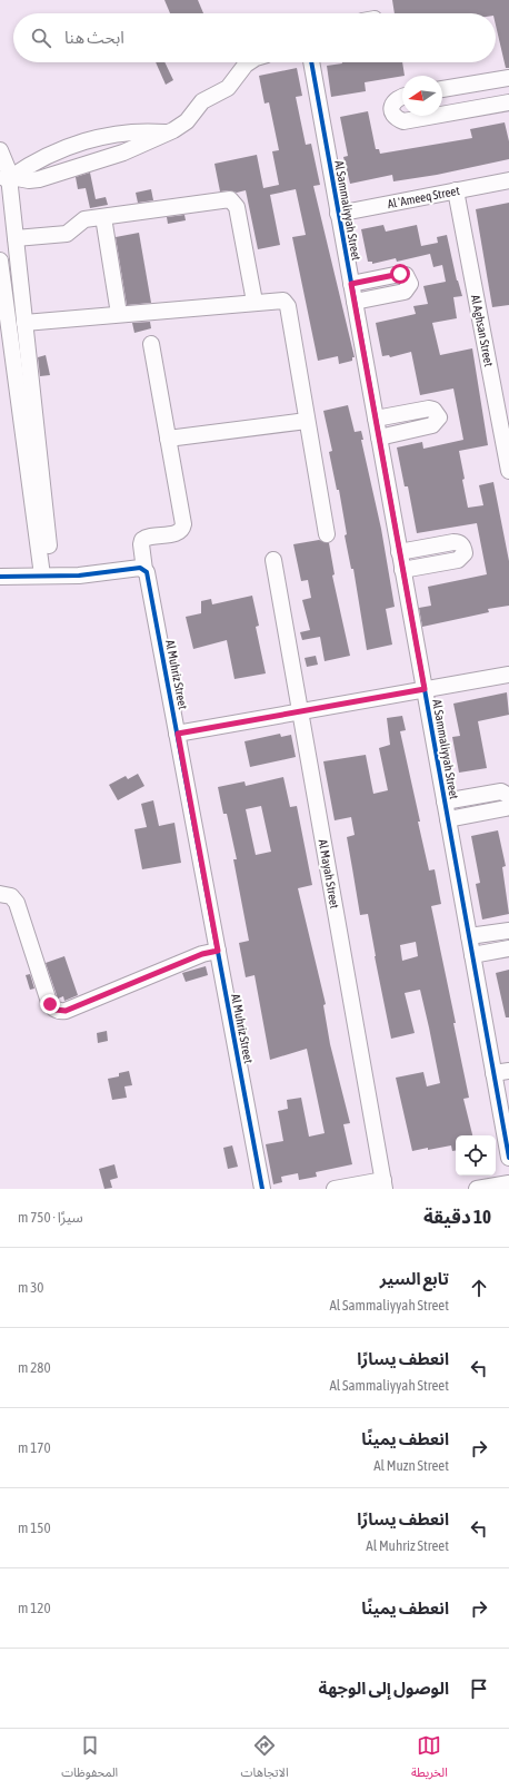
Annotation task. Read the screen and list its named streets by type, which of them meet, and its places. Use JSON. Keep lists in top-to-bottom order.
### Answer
{
  "streets": {
    "street": [
      "Al 'Ameeq Street",
      "Al Sammaliyyah Street",
      "Al Aghsan Street",
      "Al Muhriz Street",
      "Al Mayah Street"
    ]
  },
  "crossings": [
    ["Al 'Ameeq Street", "Al Sammaliyyah Street"],
    ["Al 'Ameeq Street", "Al Aghsan Street"]
  ],
  "north": "left",
  "page": {
    "search": "ابحث هنا",
    "heading": ["10 دقيقة", "سيرًا · 750 m"],
    "list": [
      ["تابع السير", "Al Sammaliyyah Street", "30 m"],
      ["انعطف يسارًا", "Al Sammaliyyah Street", "280 m"],
      ["انعطف يمينًا", "Al Muzn Street", "170 m"],
      ["انعطف يسارًا", "Al Muhriz Street", "150 m"],
      ["انعطف يمينًا", "120 m"],
      "الوصول إلى الوجهة"
    ],
    "nav": ["الخريطة", "الاتجاهات", "المحفوظات"]
  }
}
